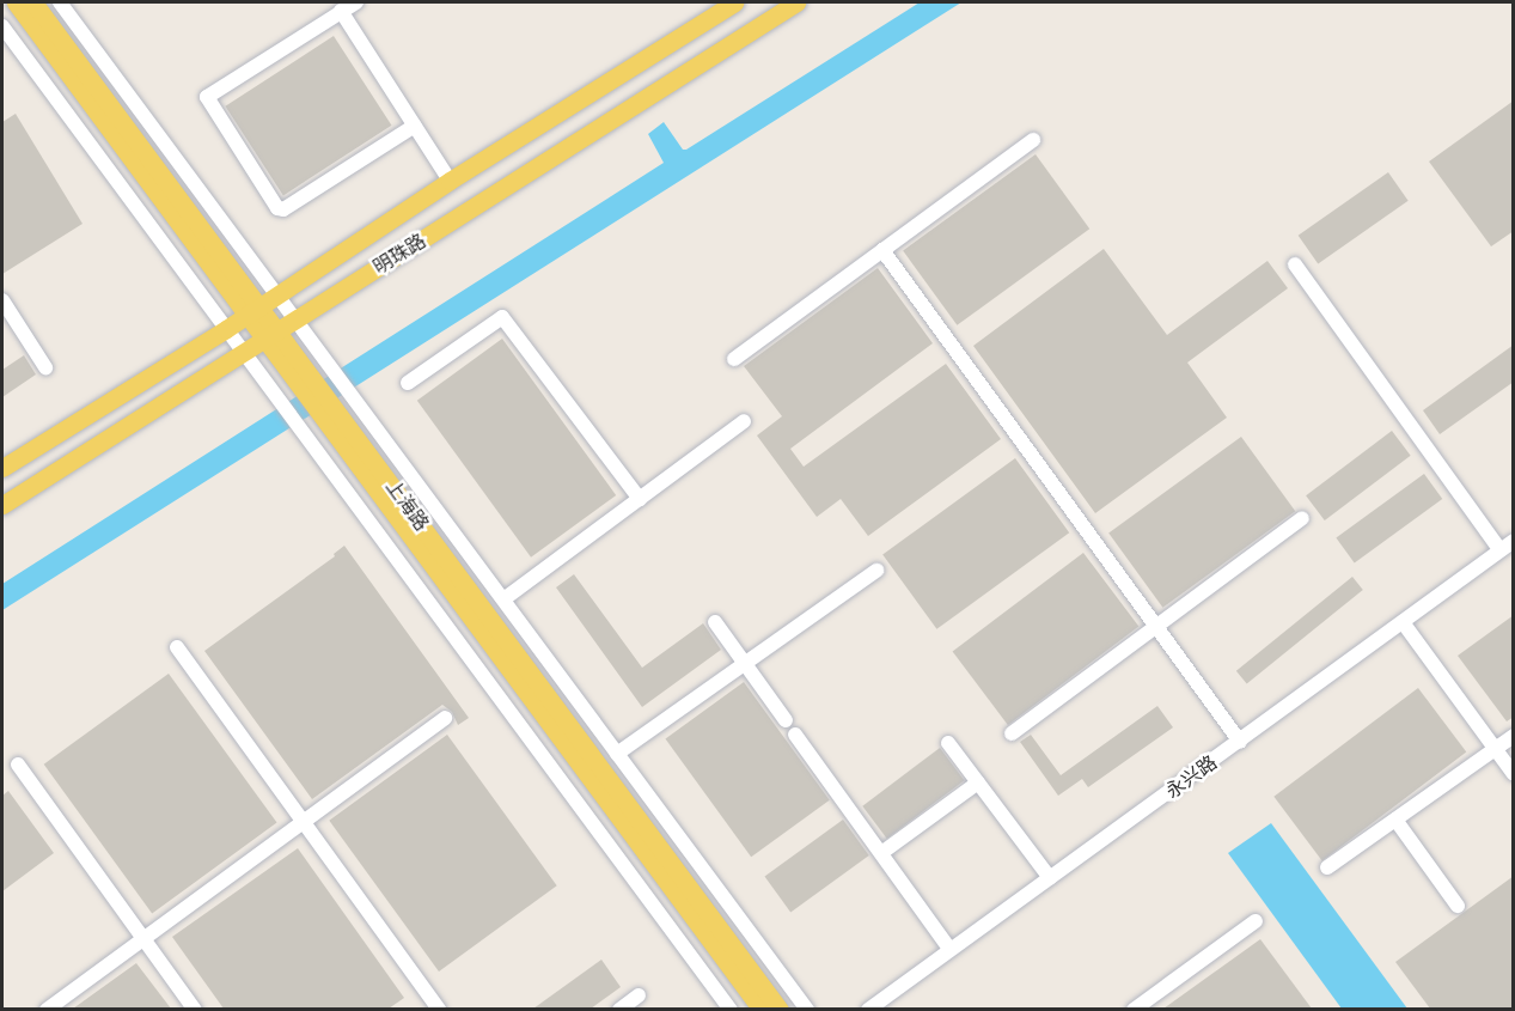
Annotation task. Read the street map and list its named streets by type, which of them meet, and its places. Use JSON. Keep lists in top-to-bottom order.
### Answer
{
  "streets": {
    "main road": ["明珠路", "上海路"],
    "street": ["永兴路"]
  },
  "crossings": [
    ["明珠路", "上海路"]
  ]
}
